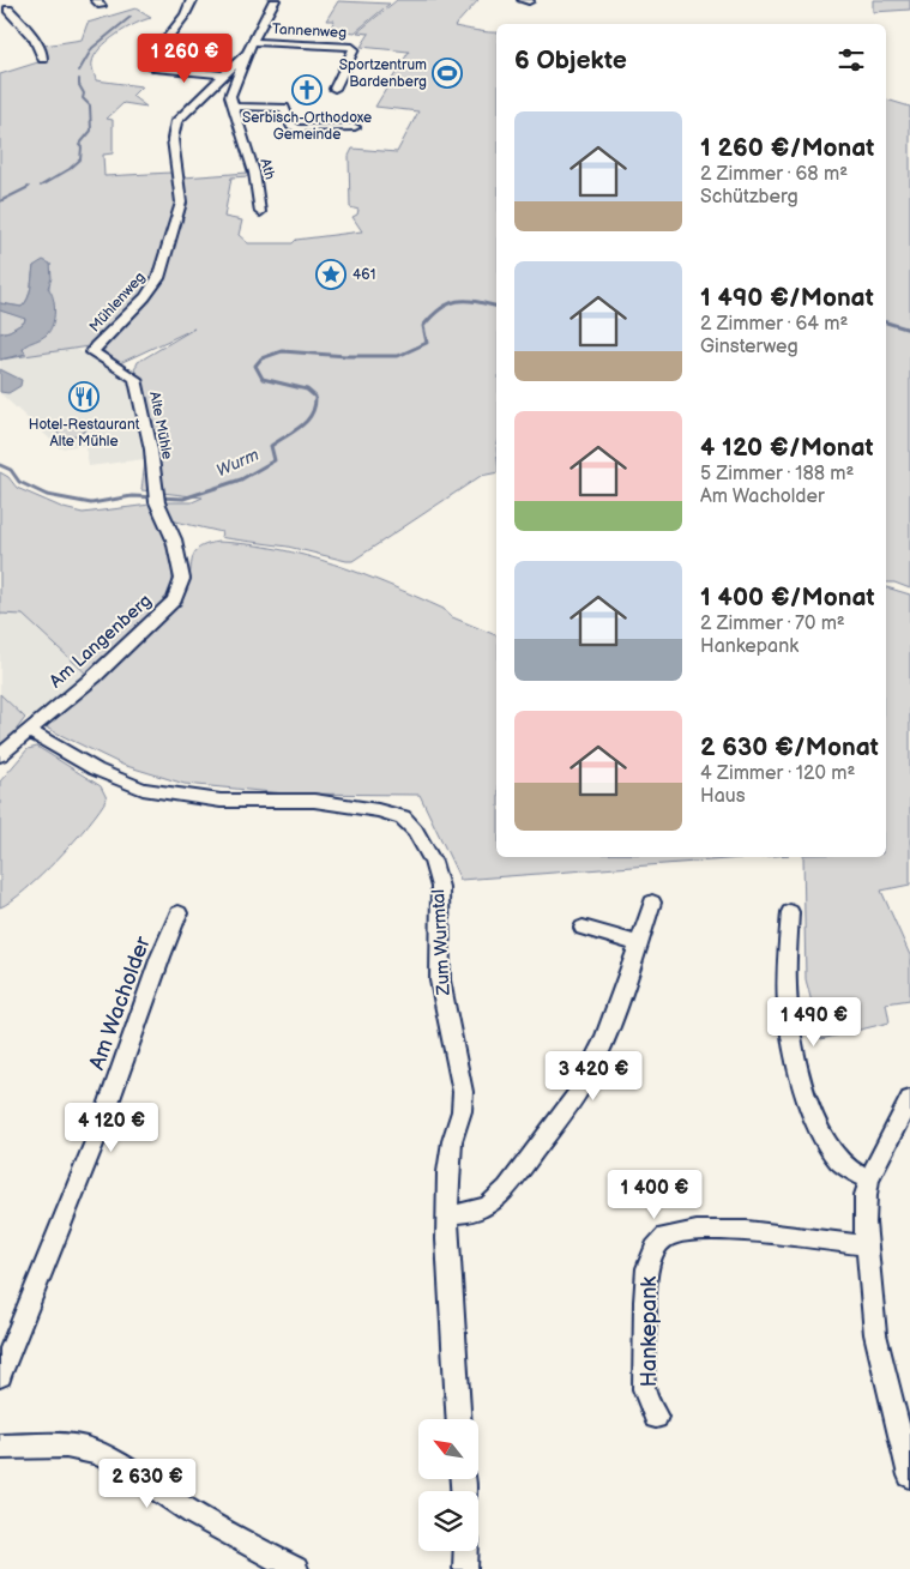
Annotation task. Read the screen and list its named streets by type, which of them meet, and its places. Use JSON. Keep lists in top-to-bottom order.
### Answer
{
  "streets": {
    "street": [
      "Tannenweg",
      "Ath",
      "Mühlenweg",
      "Alte Mühle",
      "Am Langenberg",
      "Zum Wurmtal",
      "Am Wacholder",
      "Hankepank"
    ]
  },
  "crossings": [
    ["Mühlenweg", "Alte Mühle"],
    ["Alte Mühle", "Am Langenberg"],
    ["Am Langenberg", "Zum Wurmtal"]
  ],
  "water": ["Wurm"],
  "places": {
    "sports": ["Sportzentrum Bardenberg"],
    "church": ["Serbisch-Orthodoxe Gemeinde"],
    "place": ["461"],
    "restaurant": ["Hotel-Restaurant Alte Mühle"]
  },
  "north": "top left",
  "page": {
    "heading": "6 Objekte",
    "price": [
      "1 260 €",
      "1 490 €",
      "3 420 €",
      "4 120 €",
      "1 400 €",
      "2 630 €"
    ],
    "list": [
      {
        "name": "1 260 €/Monat",
        "note": "2 Zimmer · 68 m² · Schützberg"
      },
      {
        "name": "1 490 €/Monat",
        "note": "2 Zimmer · 64 m² · Ginsterweg"
      },
      {
        "name": "4 120 €/Monat",
        "note": "5 Zimmer · 188 m² · Am Wacholder"
      },
      {
        "name": "1 400 €/Monat",
        "note": "2 Zimmer · 70 m² · Hankepank"
      },
      {
        "name": "2 630 €/Monat",
        "note": "4 Zimmer · 120 m² · Haus"
      }
    ]
  }
}
